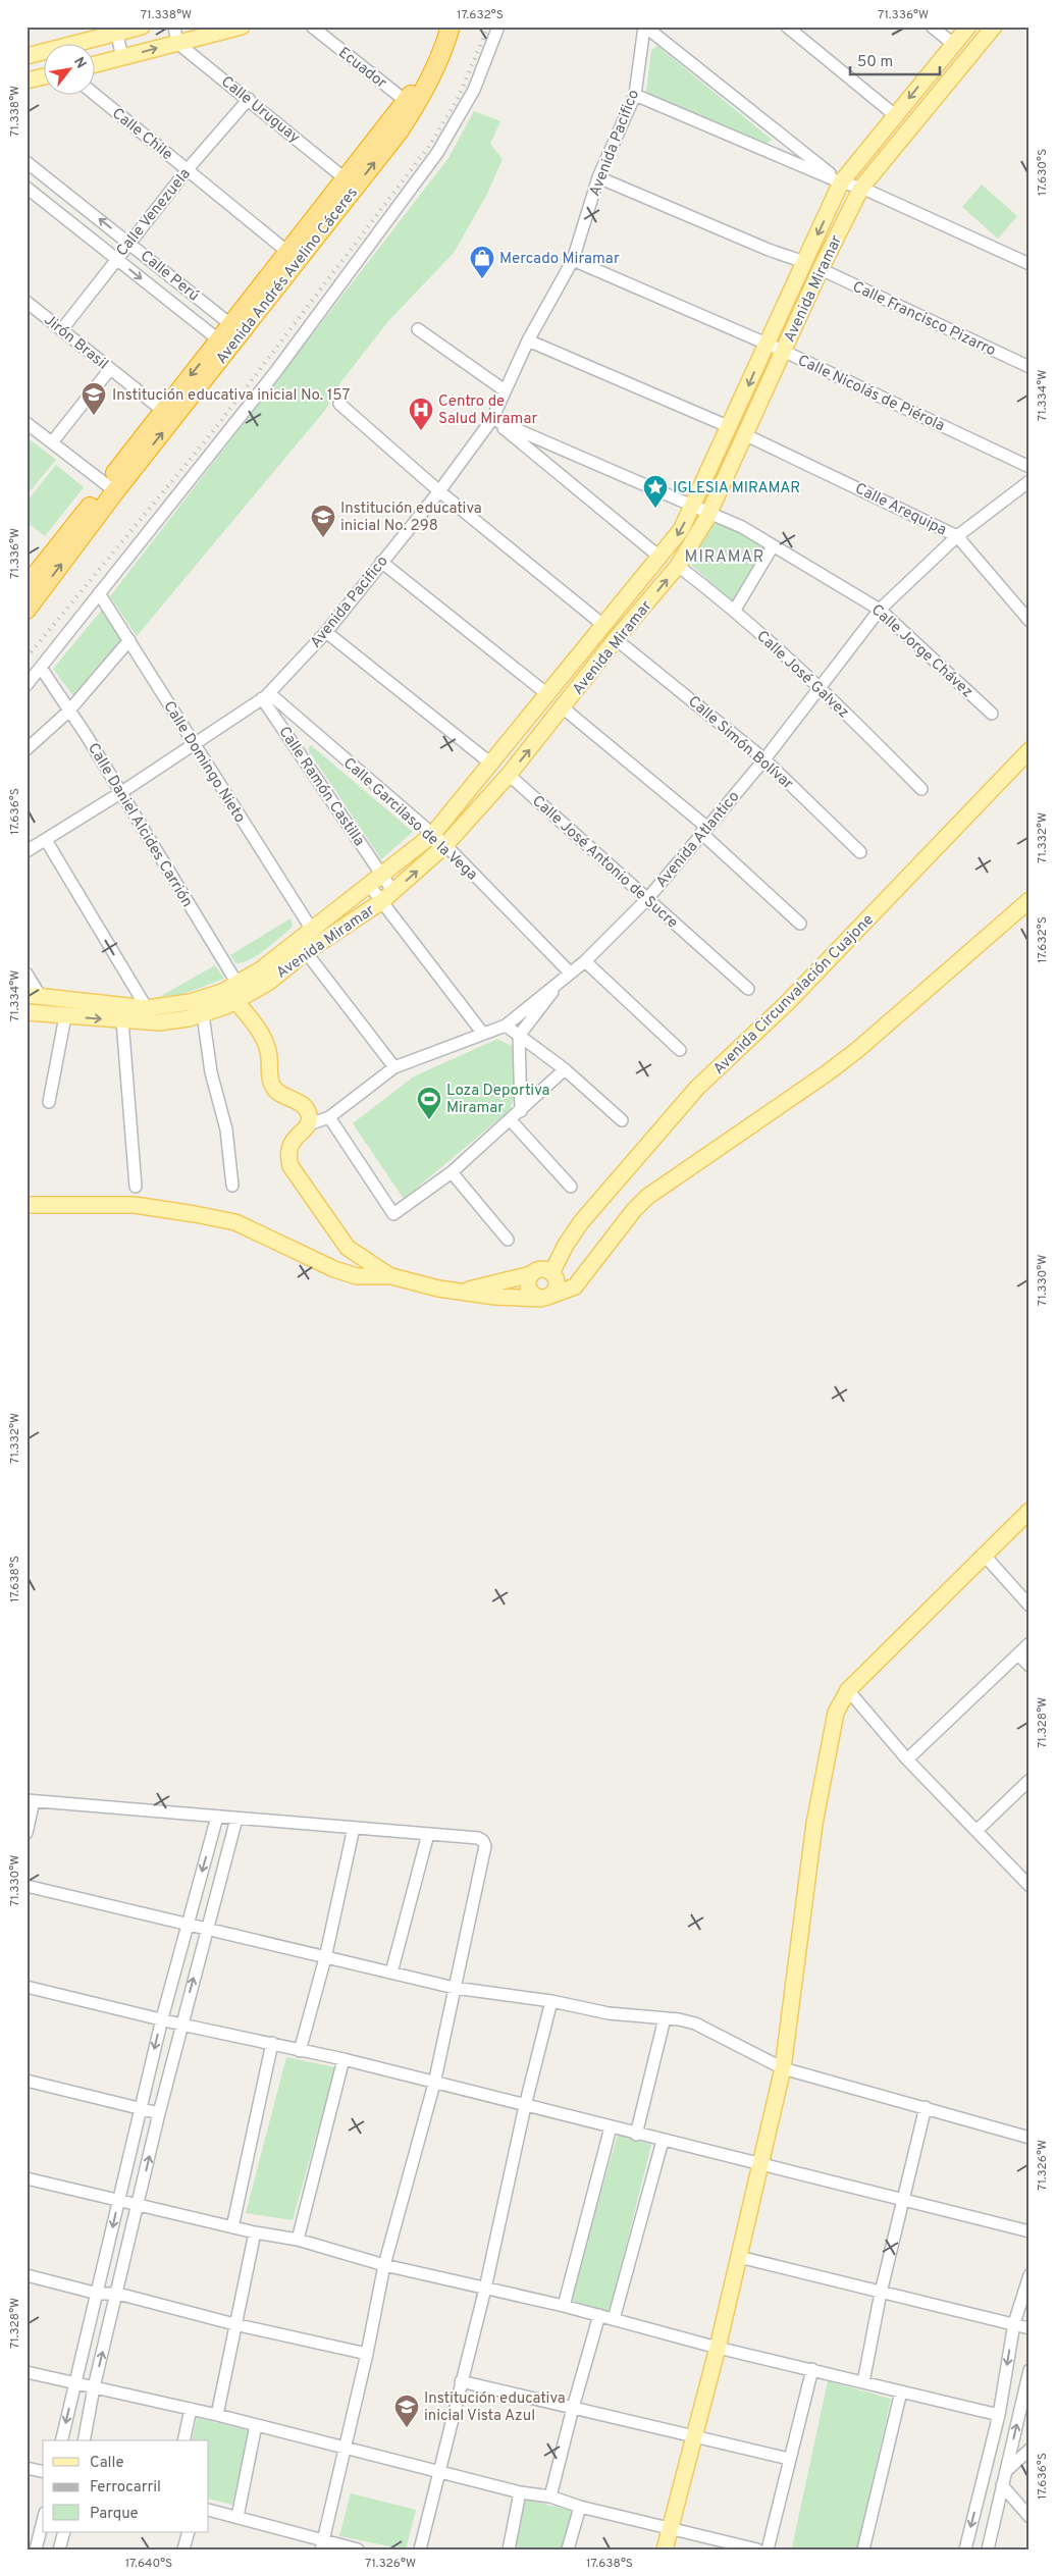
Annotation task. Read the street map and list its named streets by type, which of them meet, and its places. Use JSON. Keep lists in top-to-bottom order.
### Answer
{
  "streets": {
    "highway": ["Avenida Andrés Avelino Cáceres"],
    "main road": ["Avenida Miramar", "Avenida Circunvalación Cuajone"],
    "street": [
      "Ecuador",
      "Calle Uruguay",
      "Calle Chile",
      "Avenida Pacifico",
      "Calle Venezuela",
      "Calle Perú",
      "Calle Francisco Pizarro",
      "Jirón Brasil",
      "Calle Nicolás de Piérola",
      "Calle Arequipa",
      "Calle Jorge Chávez",
      "Calle José Galvez",
      "Calle Simón Bolívar",
      "Calle Domingo Nieto",
      "Calle Ramón Castilla",
      "Calle Garcilaso de la Vega",
      "Calle Daniel Alcides Carrión",
      "Avenida Atlantico",
      "Calle José Antonio de Sucre"
    ]
  },
  "crossings": [
    ["Ecuador", "Avenida Andrés Avelino Cáceres"],
    ["Calle Uruguay", "Calle Venezuela"],
    ["Calle Uruguay", "Avenida Andrés Avelino Cáceres"],
    ["Calle Chile", "Calle Venezuela"],
    ["Calle Chile", "Avenida Andrés Avelino Cáceres"],
    ["Avenida Pacifico", "Calle Nicolás de Piérola"],
    ["Avenida Pacifico", "Calle Jorge Chávez"],
    ["Avenida Pacifico", "Calle Domingo Nieto"],
    ["Avenida Pacifico", "Calle Ramón Castilla"],
    ["Avenida Pacifico", "Calle Garcilaso de la Vega"],
    ["Avenida Pacifico", "Calle Daniel Alcides Carrión"],
    ["Calle Venezuela", "Calle Perú"],
    ["Calle Venezuela", "Jirón Brasil"],
    ["Calle Perú", "Avenida Andrés Avelino Cáceres"],
    ["Avenida Andrés Avelino Cáceres", "Jirón Brasil"],
    ["Avenida Miramar", "Calle Francisco Pizarro"],
    ["Avenida Miramar", "Calle Nicolás de Piérola"],
    ["Avenida Miramar", "Calle Arequipa"],
    ["Avenida Miramar", "Calle Jorge Chávez"],
    ["Avenida Miramar", "Calle José Galvez"],
    ["Avenida Miramar", "Calle Simón Bolívar"],
    ["Avenida Miramar", "Calle Domingo Nieto"],
    ["Avenida Miramar", "Calle Ramón Castilla"],
    ["Avenida Miramar", "Calle Garcilaso de la Vega"],
    ["Avenida Miramar", "Calle Daniel Alcides Carrión"],
    ["Avenida Miramar", "Calle José Antonio de Sucre"],
    ["Calle Arequipa", "Avenida Atlantico"],
    ["Calle Jorge Chávez", "Avenida Atlantico"],
    ["Calle José Galvez", "Avenida Atlantico"],
    ["Calle Simón Bolívar", "Avenida Atlantico"],
    ["Calle Ramón Castilla", "Calle Garcilaso de la Vega"],
    ["Calle Garcilaso de la Vega", "Avenida Atlantico"],
    ["Avenida Atlantico", "Calle José Antonio de Sucre"]
  ],
  "districts": ["MIRAMAR"],
  "places": {
    "shop": ["Mercado Miramar"],
    "school or university": ["Institución educativa inicial No. 157", "Institución educativa inicial No. 298", "Institución educativa inicial Vista Azul"],
    "hospital": ["Centro de Salud Miramar"],
    "place": ["IGLESIA MIRAMAR"],
    "sports": ["Loza Deportiva Miramar"]
  },
  "legend": ["Calle", "Ferrocarril", "Parque"],
  "scale_bar": "50 m",
  "north": "top right",
  "coordinates": [
    "71.338°W",
    "17.632°S",
    "71.336°W",
    "17.630°S",
    "71.334°W",
    "17.636°S",
    "71.332°W",
    "71.330°W",
    "17.638°S",
    "71.328°W",
    "71.326°W",
    "17.640°S"
  ]
}
